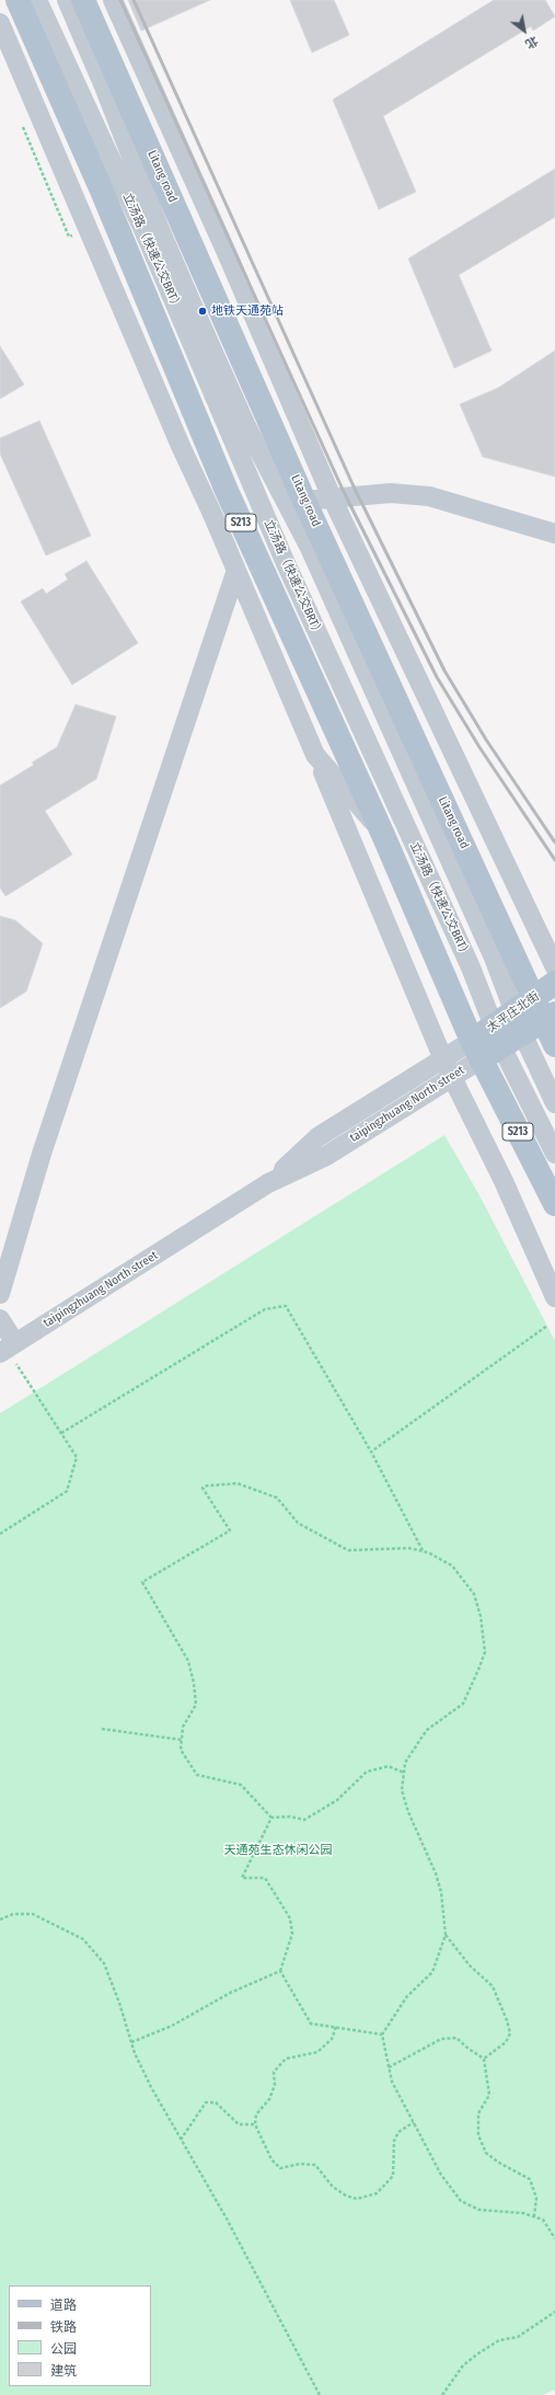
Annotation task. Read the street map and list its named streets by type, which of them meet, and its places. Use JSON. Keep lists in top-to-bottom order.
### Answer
{
  "streets": {
    "main road": [
      "Litang road",
      "S213",
      "太平庄北街",
      "taipingzhuang North street"
    ],
    "street": ["立汤路（快速公交BRT）"]
  },
  "crossings": [
    ["Litang road", "立汤路（快速公交BRT）"],
    ["Litang road", "太平庄北街"],
    ["Litang road", "taipingzhuang North street"],
    ["立汤路（快速公交BRT）", "太平庄北街"],
    ["立汤路（快速公交BRT）", "taipingzhuang North street"],
    ["S213", "taipingzhuang North street"],
    ["太平庄北街", "taipingzhuang North street"]
  ],
  "parks": ["天通苑生态休闲公园"],
  "places": ["地铁天通苑站"],
  "legend": [
    "道路",
    "铁路",
    "公园",
    "建筑"
  ],
  "north": "bottom right"
}
